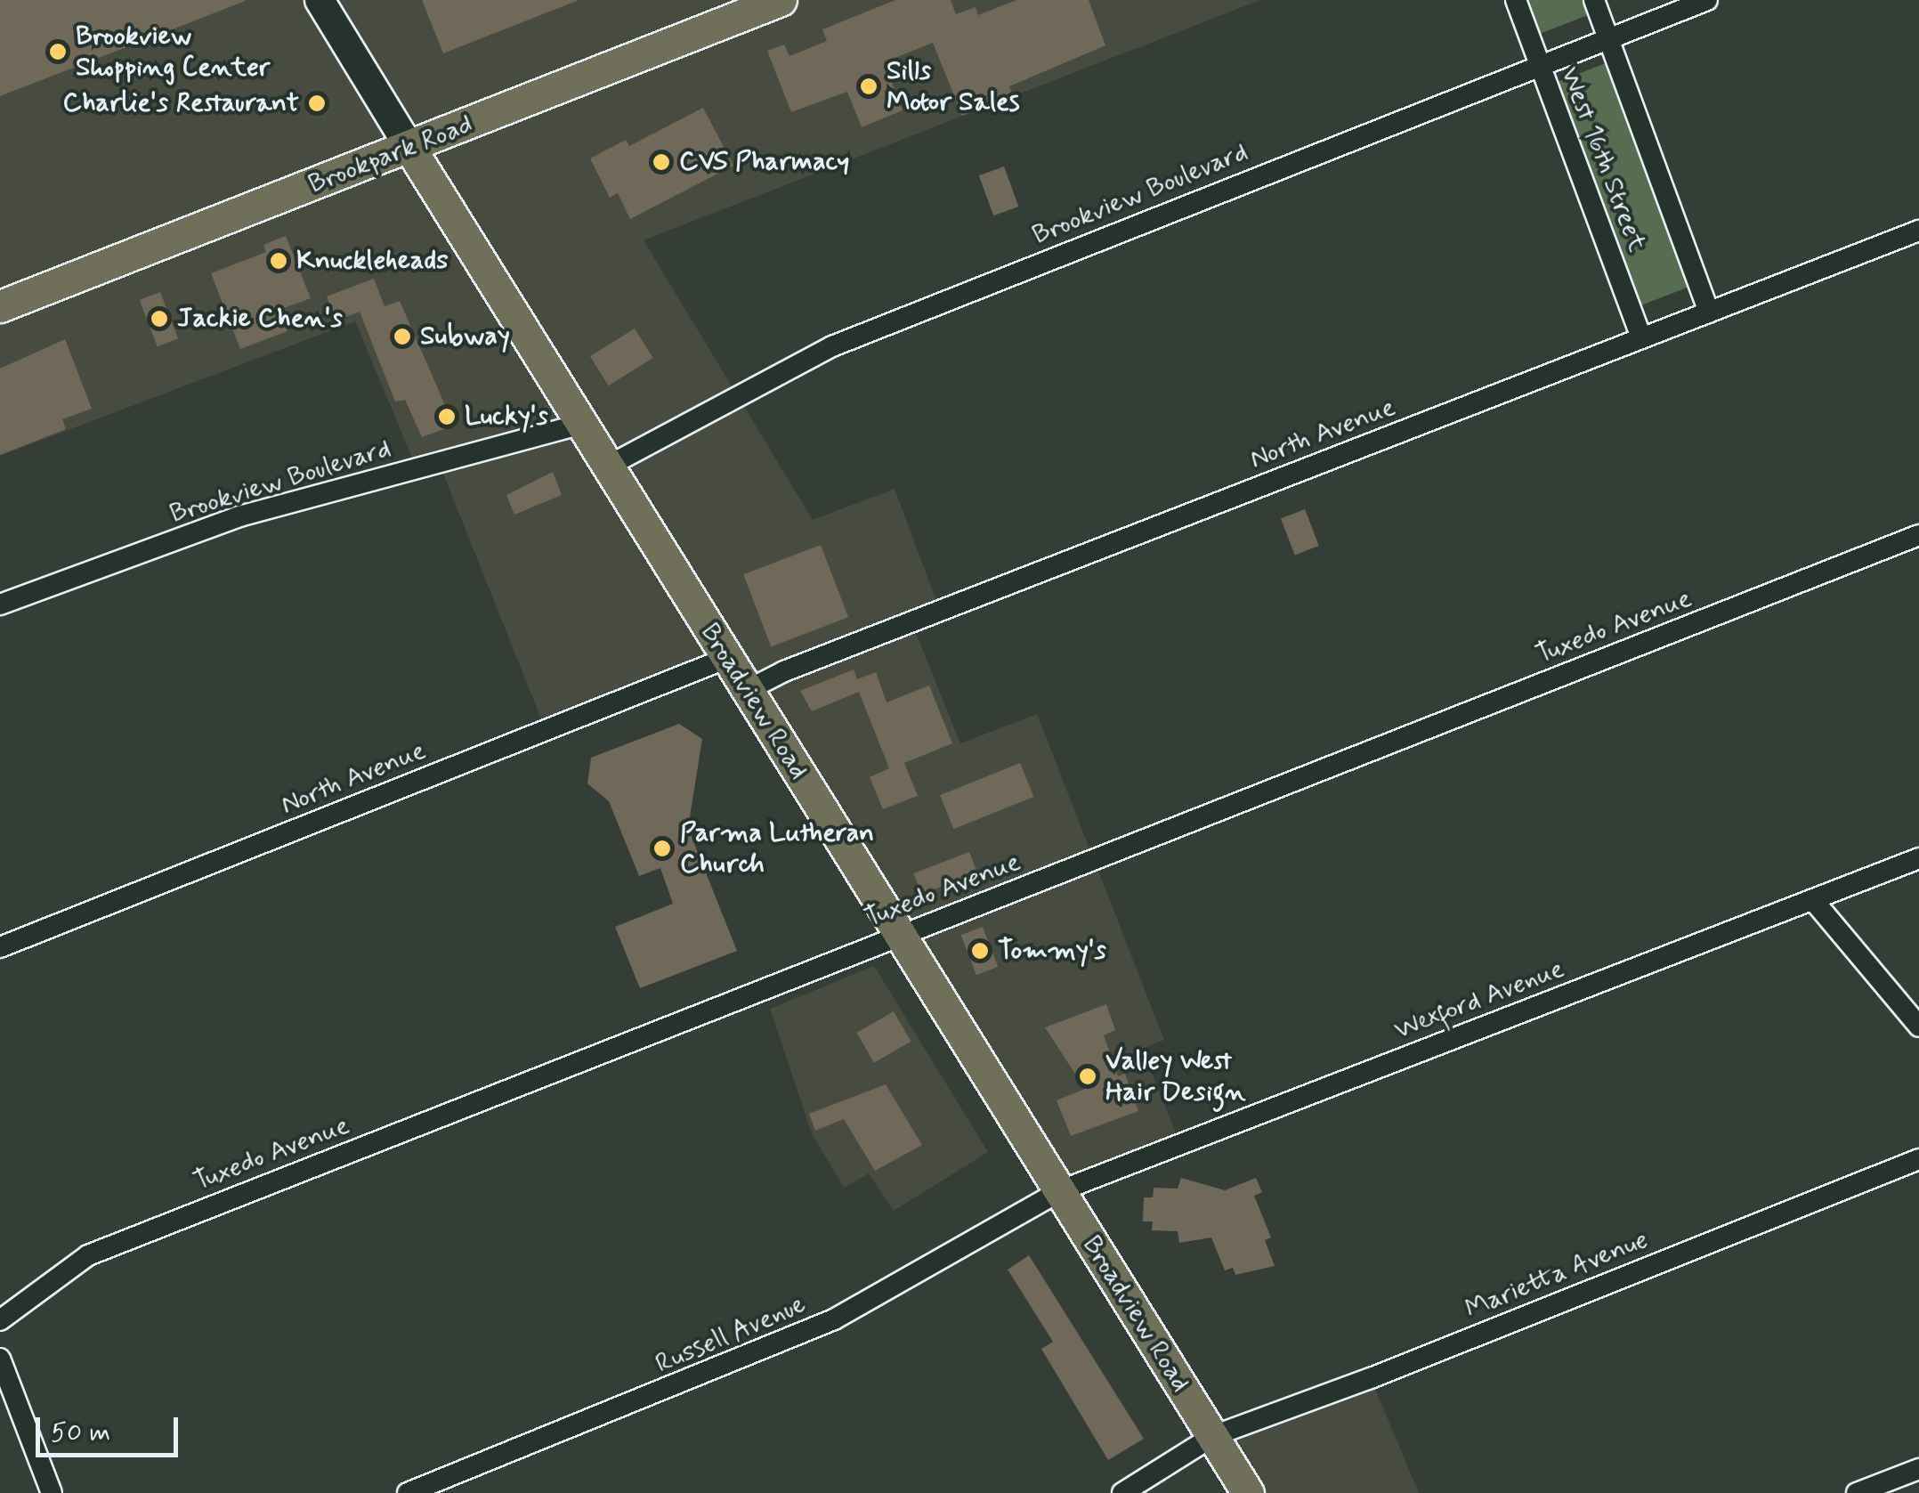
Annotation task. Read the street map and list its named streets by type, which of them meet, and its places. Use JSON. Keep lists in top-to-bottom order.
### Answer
{
  "streets": {
    "main road": ["Brookpark Road", "Broadview Road"],
    "street": [
      "West 16th Street",
      "Brookview Boulevard",
      "North Avenue",
      "Tuxedo Avenue",
      "Wexford Avenue",
      "Marietta Avenue",
      "Russell Avenue"
    ]
  },
  "crossings": [
    ["Brookpark Road", "Broadview Road"],
    ["West 16th Street", "Brookview Boulevard"],
    ["West 16th Street", "North Avenue"],
    ["Brookview Boulevard", "Broadview Road"],
    ["North Avenue", "Broadview Road"],
    ["Tuxedo Avenue", "Broadview Road"],
    ["Broadview Road", "Wexford Avenue"],
    ["Broadview Road", "Marietta Avenue"],
    ["Broadview Road", "Russell Avenue"],
    ["Wexford Avenue", "Russell Avenue"]
  ],
  "places": [
    "Brookview Shopping Center",
    "Sills Motor Sales",
    "Charlie's Restaurant",
    "CVS Pharmacy",
    "Knuckleheads",
    "Jackie Chen's",
    "Subway",
    "Lucky's",
    "Parma Lutheran Church",
    "Tommy's",
    "Valley West Hair Design"
  ],
  "scale_bar": "50 m"
}
